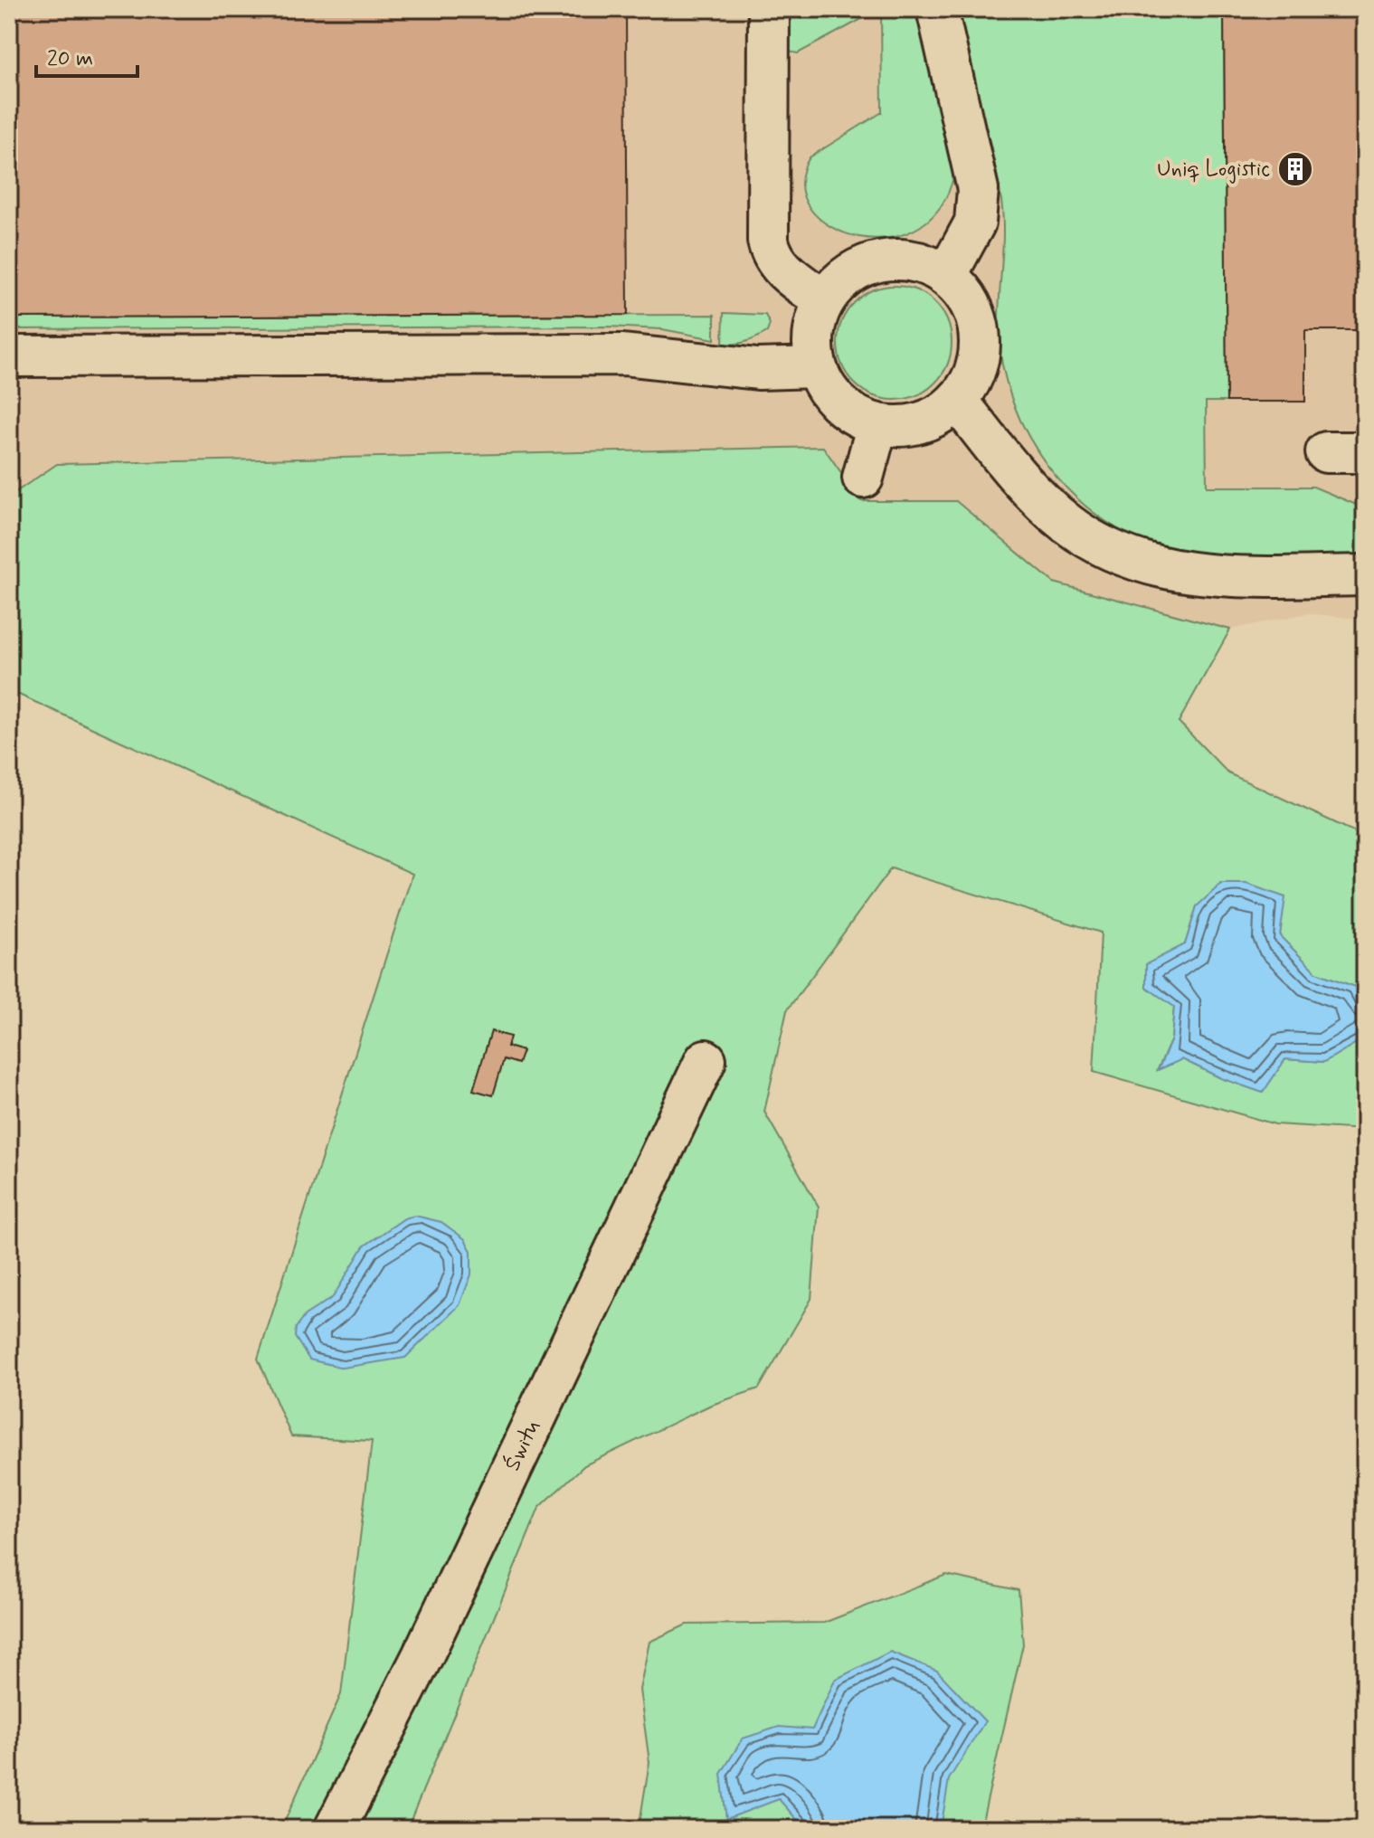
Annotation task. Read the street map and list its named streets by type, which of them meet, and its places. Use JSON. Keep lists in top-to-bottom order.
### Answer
{
  "streets": {
    "street": ["Świtu"]
  },
  "places": {
    "building": ["Uniq Logistic"]
  },
  "scale_bar": "20 m"
}
